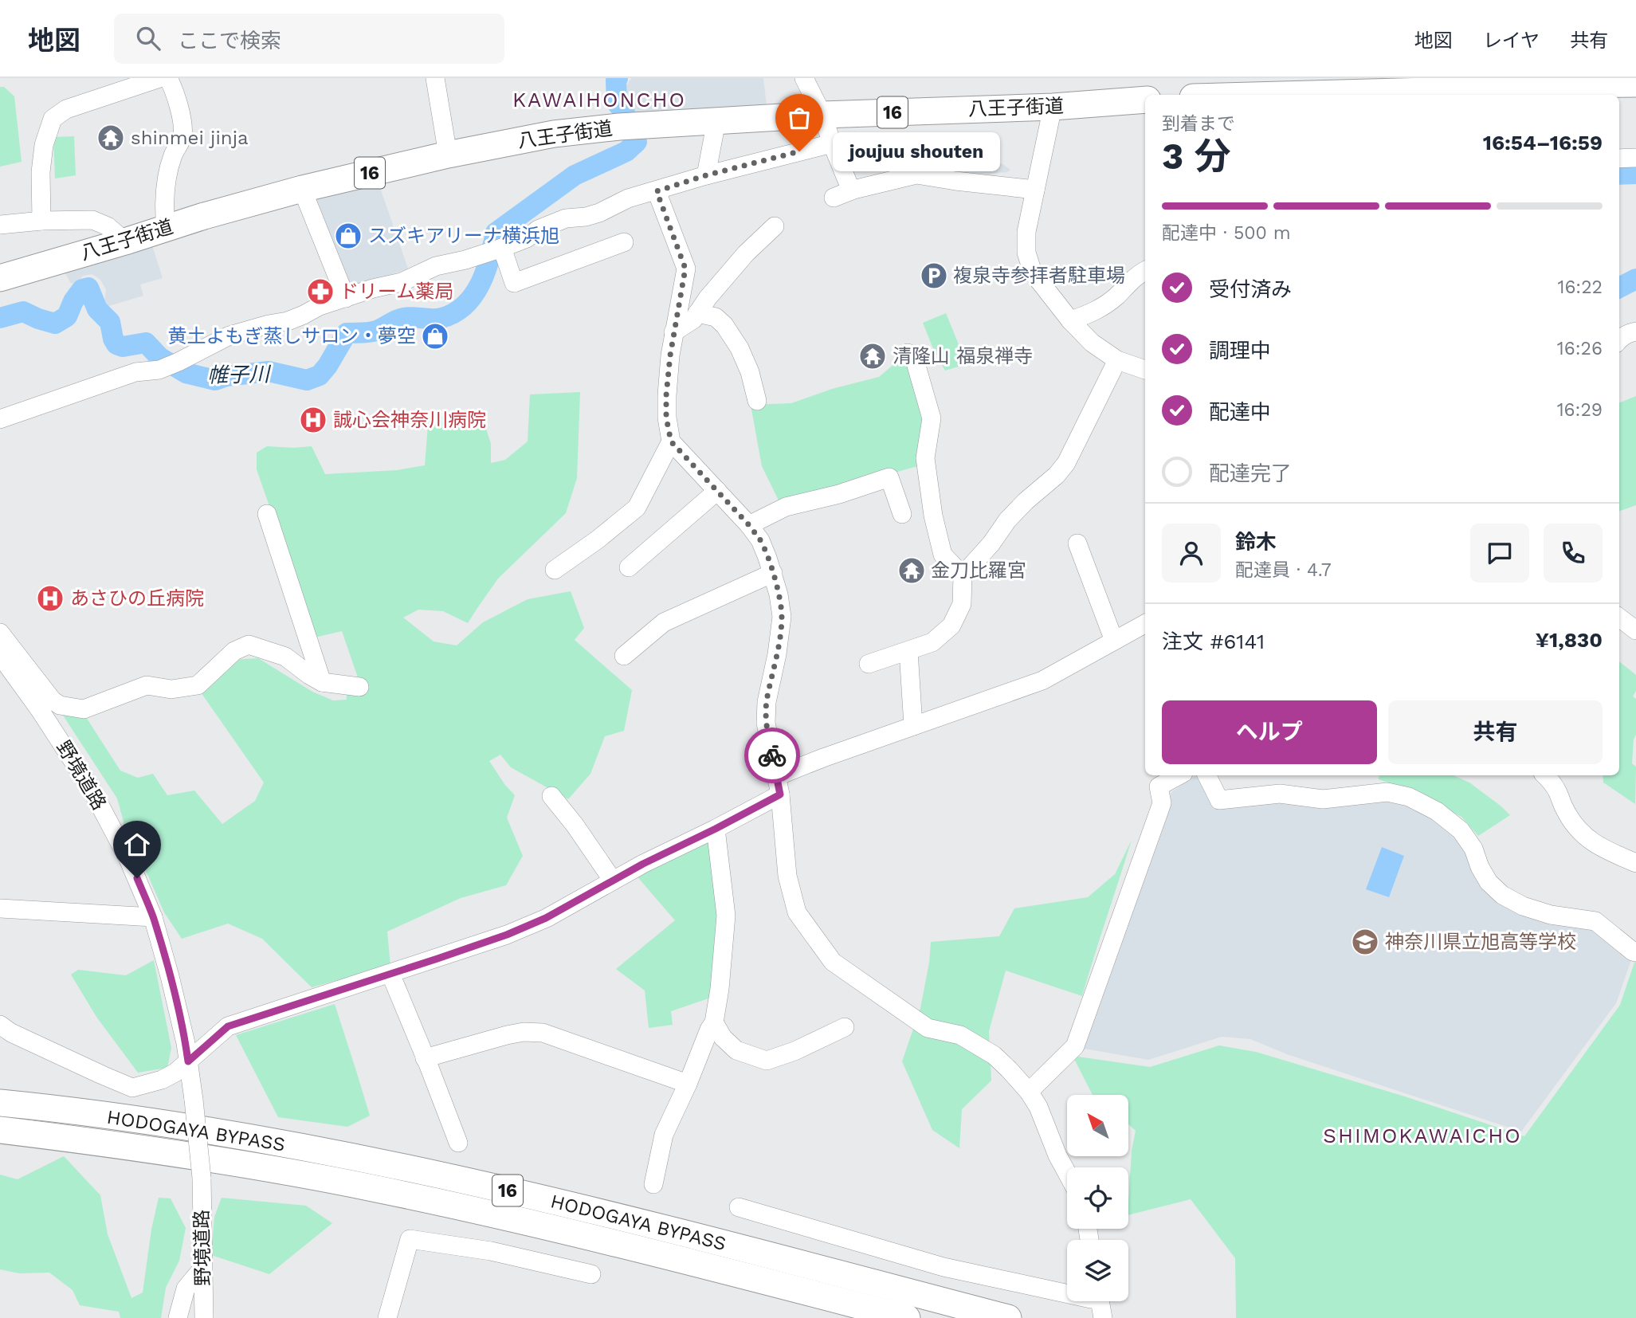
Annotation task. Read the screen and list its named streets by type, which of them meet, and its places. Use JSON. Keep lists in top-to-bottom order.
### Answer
{
  "streets": {
    "highway": ["八王子街道", "16", "HODOGAYA BYPASS"],
    "street": ["野境道路"]
  },
  "districts": ["KAWAIHONCHO", "SHIMOKAWAICHO"],
  "water": ["帷子川"],
  "places": {
    "temple": ["shinmei jinja", "清隆山 福泉禅寺", "金刀比羅宮"],
    "other": ["joujuu shouten"],
    "shop": ["スズキアリーナ横浜旭", "黄土よもぎ蒸しサロン・夢空"],
    "parking": ["複泉寺参拝者駐車場"],
    "pharmacy": ["ドリーム薬局"],
    "hospital": ["誠心会神奈川病院", "あさひの丘病院"],
    "school or university": ["神奈川県立旭高等学校"]
  },
  "north": "top left",
  "page": {
    "header": "地図",
    "search": "ここで検索",
    "nav": ["地図", "レイヤ", "共有"],
    "heading": ["3 分", "到着まで", "16:54–16:59"],
    "panel": [
      "鈴木",
      "配達員 · 4.7",
      "注文 #6141",
      "¥1,830"
    ],
    "bubble": "joujuu shouten",
    "bar": "配達中 · 500 m",
    "list": [
      ["受付済み", "16:22"],
      ["調理中", "16:26"],
      ["配達中", "16:29"],
      "配達完了"
    ],
    "buttons": ["ヘルプ", "共有"]
  }
}
